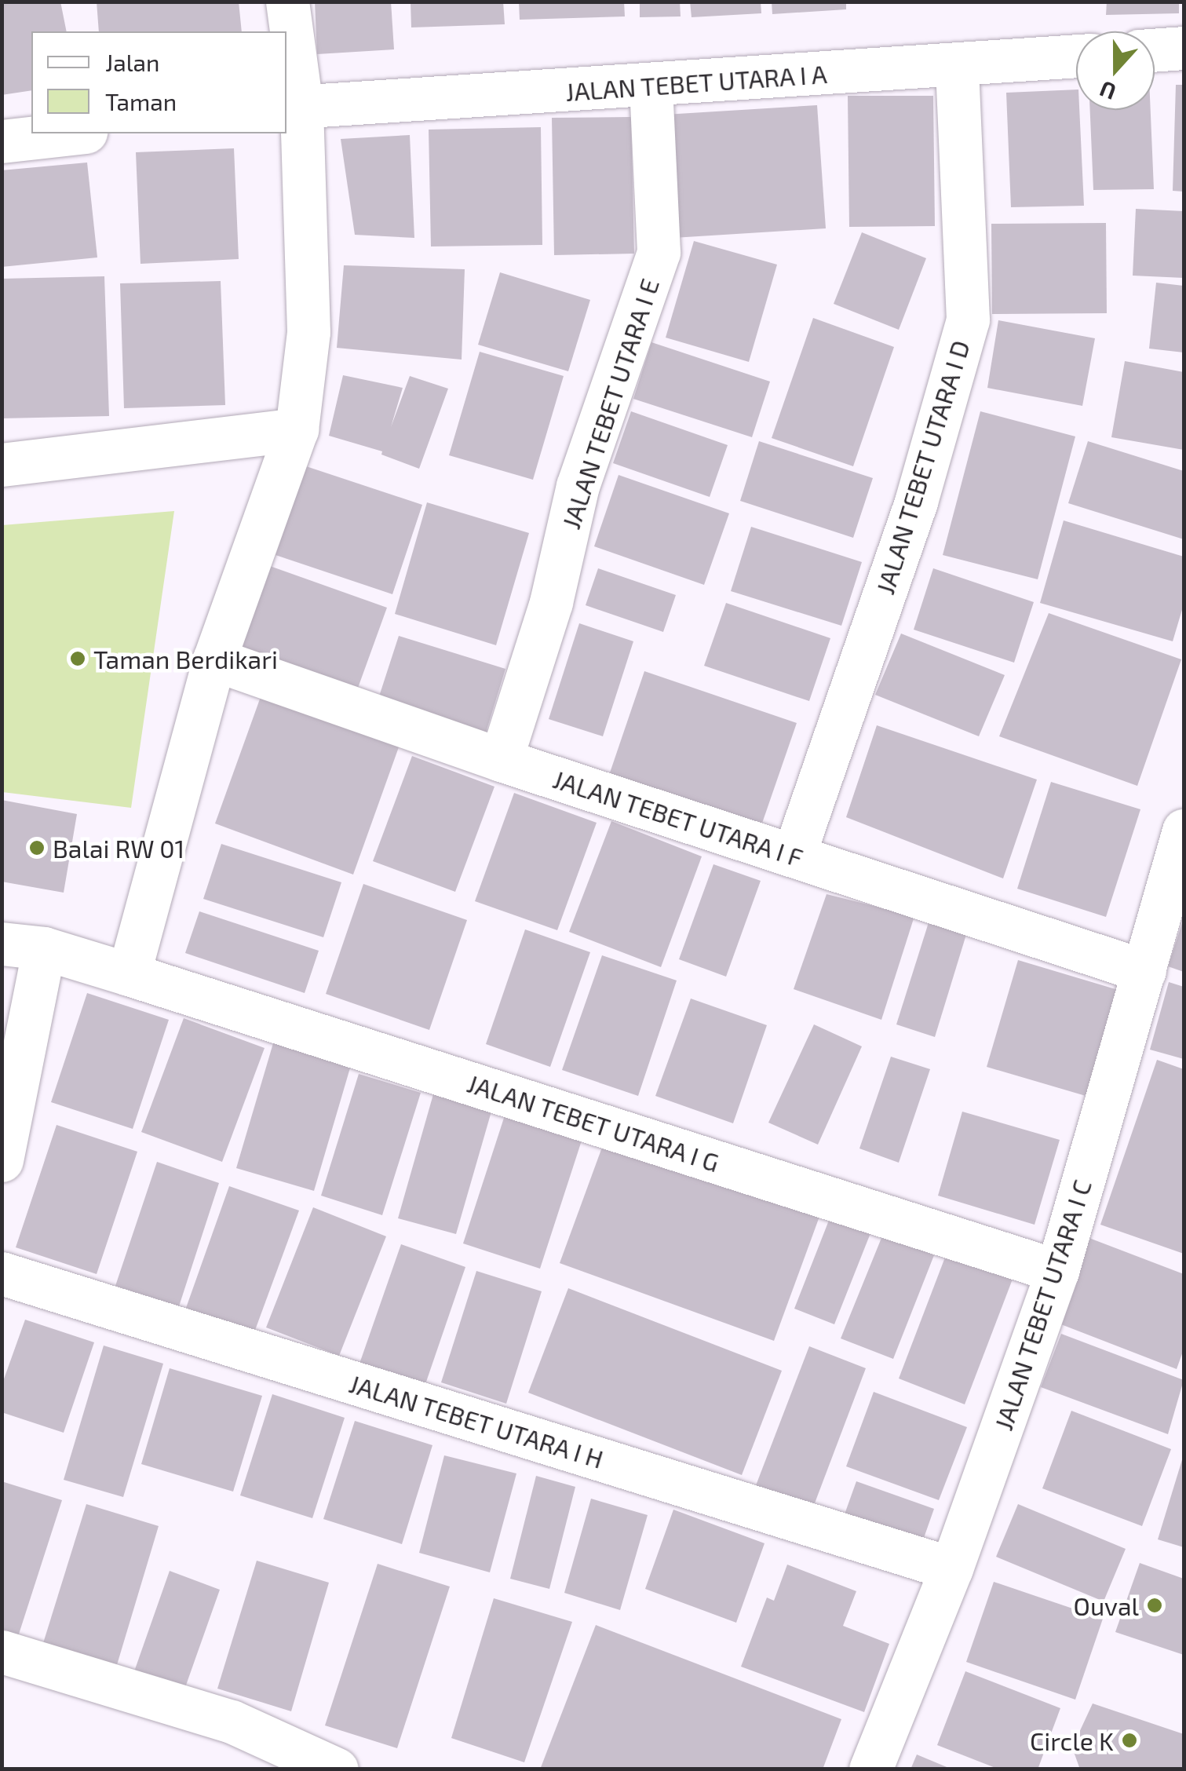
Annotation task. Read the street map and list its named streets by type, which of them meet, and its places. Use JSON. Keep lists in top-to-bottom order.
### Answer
{
  "streets": {
    "street": [
      "JALAN TEBET UTARA I A",
      "JALAN TEBET UTARA I E",
      "JALAN TEBET UTARA I D",
      "JALAN TEBET UTARA I F",
      "JALAN TEBET UTARA I G",
      "JALAN TEBET UTARA I C",
      "JALAN TEBET UTARA I H"
    ]
  },
  "crossings": [
    ["JALAN TEBET UTARA I A", "JALAN TEBET UTARA I E"],
    ["JALAN TEBET UTARA I A", "JALAN TEBET UTARA I D"],
    ["JALAN TEBET UTARA I E", "JALAN TEBET UTARA I F"],
    ["JALAN TEBET UTARA I D", "JALAN TEBET UTARA I F"],
    ["JALAN TEBET UTARA I F", "JALAN TEBET UTARA I C"],
    ["JALAN TEBET UTARA I G", "JALAN TEBET UTARA I C"],
    ["JALAN TEBET UTARA I C", "JALAN TEBET UTARA I H"]
  ],
  "places": [
    "Taman Berdikari",
    "Balai RW 01",
    "Ouval",
    "Circle K"
  ],
  "legend": ["Jalan", "Taman"],
  "north": "bottom"
}
